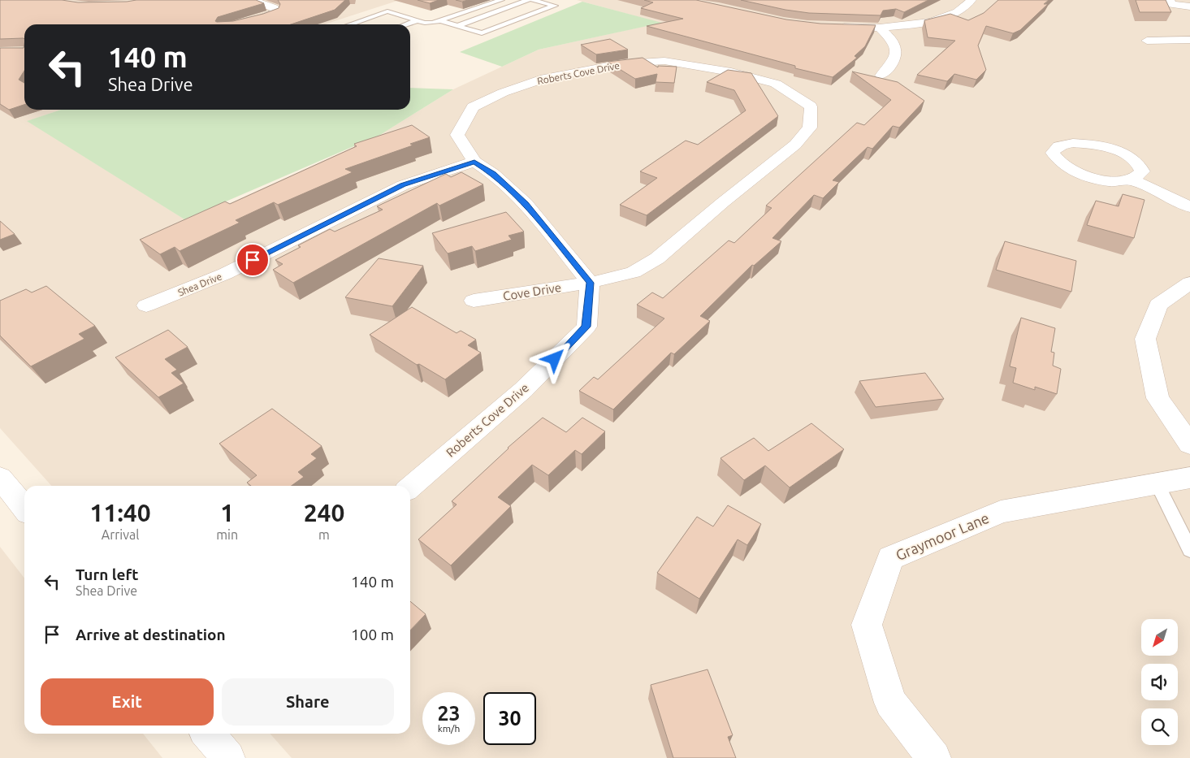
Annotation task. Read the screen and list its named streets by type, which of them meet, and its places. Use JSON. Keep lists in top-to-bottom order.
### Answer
{
  "streets": {
    "street": [
      "Roberts Cove Drive",
      "Shea Drive",
      "Cove Drive",
      "Graymoor Lane"
    ]
  },
  "crossings": [
    ["Roberts Cove Drive", "Shea Drive"],
    ["Roberts Cove Drive", "Cove Drive"]
  ],
  "north": "bottom left",
  "page": {
    "turn": ["140 m", "Shea Drive"],
    "eta": [
      "11:40",
      "Arrival",
      "1",
      "min",
      "240",
      "m"
    ],
    "list": [
      {
        "name": "Turn left",
        "note": "Shea Drive",
        "value": "140 m"
      },
      {
        "name": "Arrive at destination",
        "value": "100 m"
      }
    ],
    "buttons": ["Exit", "Share"],
    "speed": "23 km/h",
    "limit": "30"
  }
}
